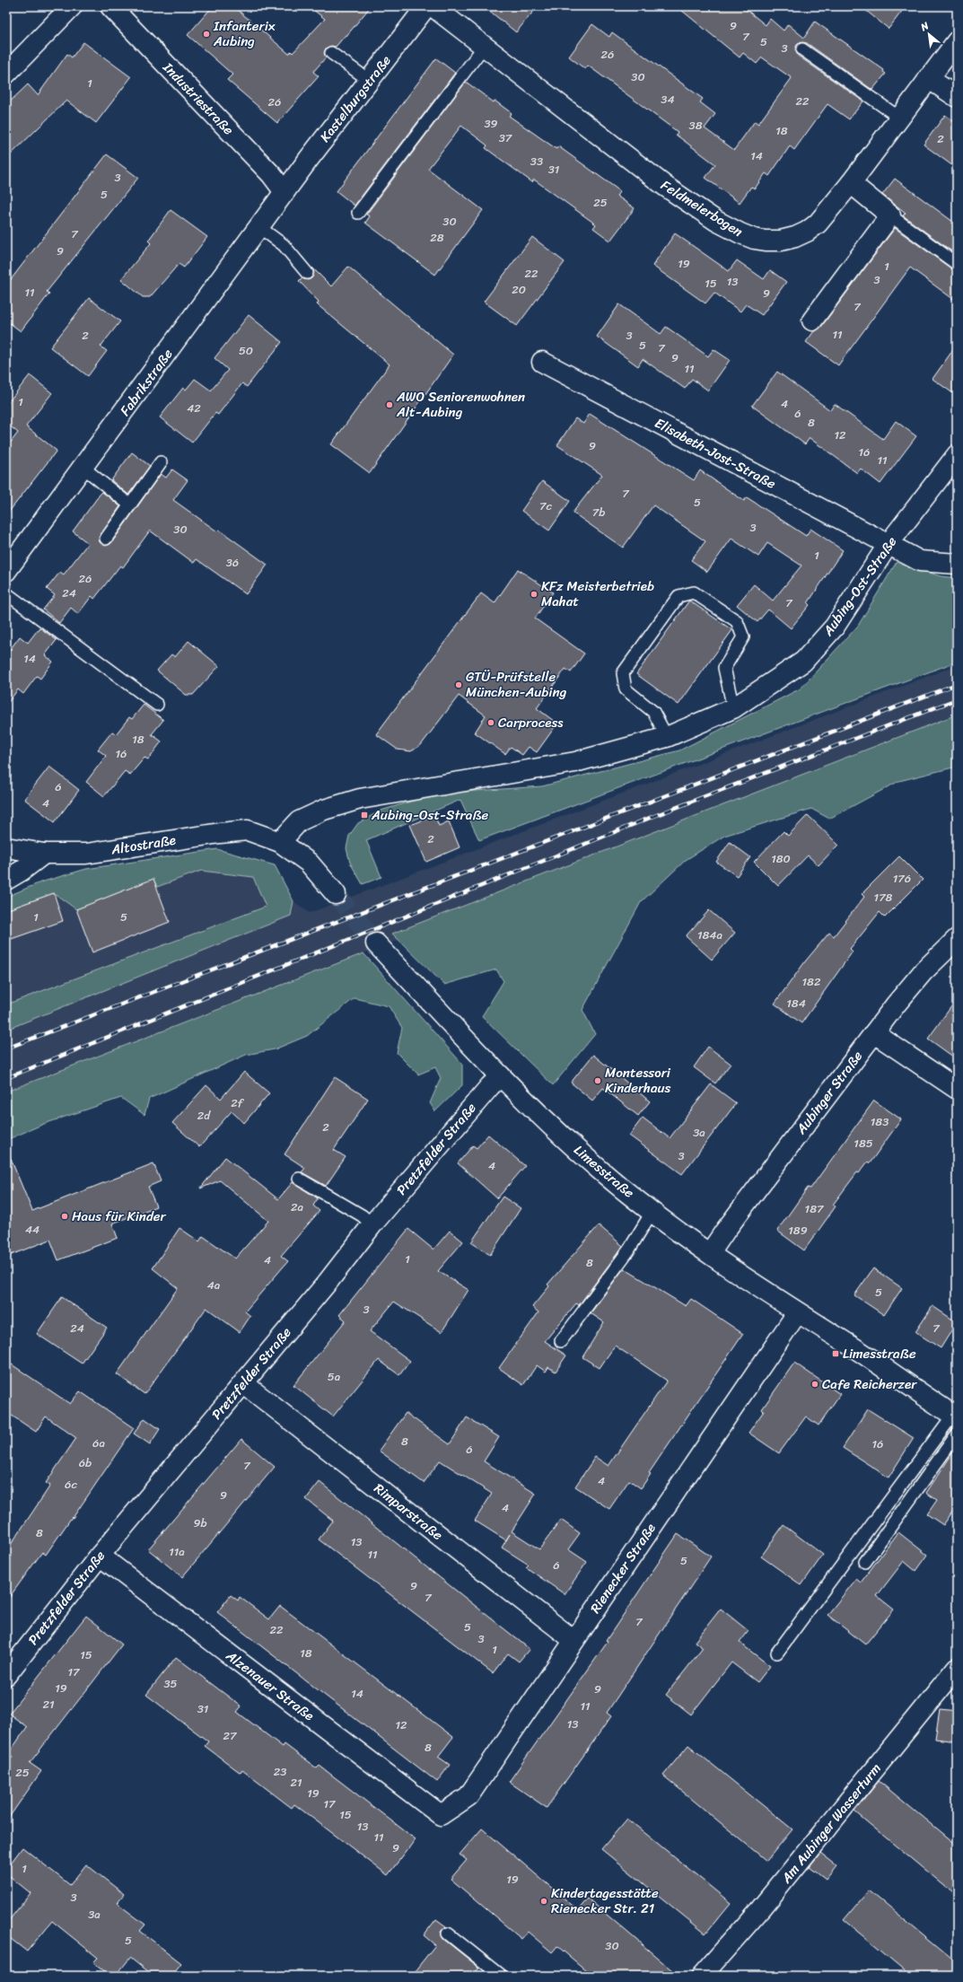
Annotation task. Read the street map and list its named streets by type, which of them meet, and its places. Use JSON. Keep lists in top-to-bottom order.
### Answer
{
  "streets": {
    "street": [
      "Industriestraße",
      "Kastelburgstraße",
      "Feldmeierbogen",
      "Fabrikstraße",
      "Elisabeth-Jost-Straße",
      "Aubing-Ost-Straße",
      "Altostraße",
      "Aubinger Straße",
      "Pretzfelder Straße",
      "Limesstraße",
      "Rimparstraße",
      "Rienecker Straße",
      "Alzenauer Straße",
      "Am Aubinger Wasserturm"
    ]
  },
  "crossings": [
    ["Industriestraße", "Kastelburgstraße"],
    ["Industriestraße", "Fabrikstraße"],
    ["Kastelburgstraße", "Fabrikstraße"],
    ["Elisabeth-Jost-Straße", "Aubing-Ost-Straße"],
    ["Aubing-Ost-Straße", "Altostraße"],
    ["Aubinger Straße", "Limesstraße"],
    ["Pretzfelder Straße", "Limesstraße"],
    ["Pretzfelder Straße", "Rimparstraße"],
    ["Pretzfelder Straße", "Alzenauer Straße"],
    ["Limesstraße", "Rienecker Straße"],
    ["Rimparstraße", "Rienecker Straße"],
    ["Rienecker Straße", "Alzenauer Straße"]
  ],
  "places": {
    "other": [
      "Infanterix Aubing",
      "AWO Seniorenwohnen Alt-Aubing",
      "KFz Meisterbetrieb Mahat",
      "GTÜ-Prüfstelle München-Aubing",
      "Carprocess",
      "Montessori Kinderhaus",
      "Haus für Kinder",
      "Cafe Reicherzer",
      "Kindertagesstätte Rienecker Str. 21"
    ],
    "transit": ["Aubing-Ost-Straße", "Limesstraße"]
  },
  "house_numbers": [
    "9",
    "7",
    "5",
    "3",
    "26",
    "30",
    "1",
    "34",
    "22",
    "26",
    "39",
    "38",
    "18",
    "37",
    "2",
    "14",
    "33",
    "31",
    "3",
    "5",
    "25",
    "30",
    "7",
    "28",
    "9",
    "19",
    "1",
    "22",
    "3",
    "13",
    "15",
    "20",
    "11",
    "9",
    "7",
    "11",
    "2",
    "3",
    "5",
    "7",
    "50",
    "9",
    "11",
    "1",
    "4",
    "42",
    "6",
    "8",
    "12",
    "9",
    "16",
    "11",
    "7",
    "5",
    "7c",
    "7b",
    "3",
    "30",
    "1",
    "36",
    "26",
    "24",
    "7",
    "14",
    "18",
    "16",
    "6",
    "4",
    "2",
    "180",
    "176",
    "178",
    "1",
    "5",
    "184a",
    "182",
    "184",
    "2f",
    "2d",
    "183",
    "2",
    "3a",
    "185",
    "3",
    "4",
    "2a",
    "187",
    "44",
    "189",
    "1",
    "4",
    "8",
    "4a",
    "5",
    "3",
    "24",
    "7",
    "5a",
    "8",
    "6a",
    "16",
    "6",
    "6b",
    "7",
    "4",
    "6c",
    "9",
    "4",
    "9b",
    "8",
    "13",
    "11a",
    "11",
    "5",
    "6",
    "9",
    "7",
    "7",
    "5",
    "22",
    "3",
    "1",
    "18",
    "15",
    "17",
    "35",
    "19",
    "9",
    "14",
    "21",
    "11",
    "31",
    "13",
    "12",
    "27",
    "8",
    "23",
    "25",
    "21",
    "19",
    "17",
    "15",
    "13",
    "11",
    "9",
    "1",
    "19",
    "3",
    "3a",
    "5",
    "30"
  ],
  "north": "top left"
}
